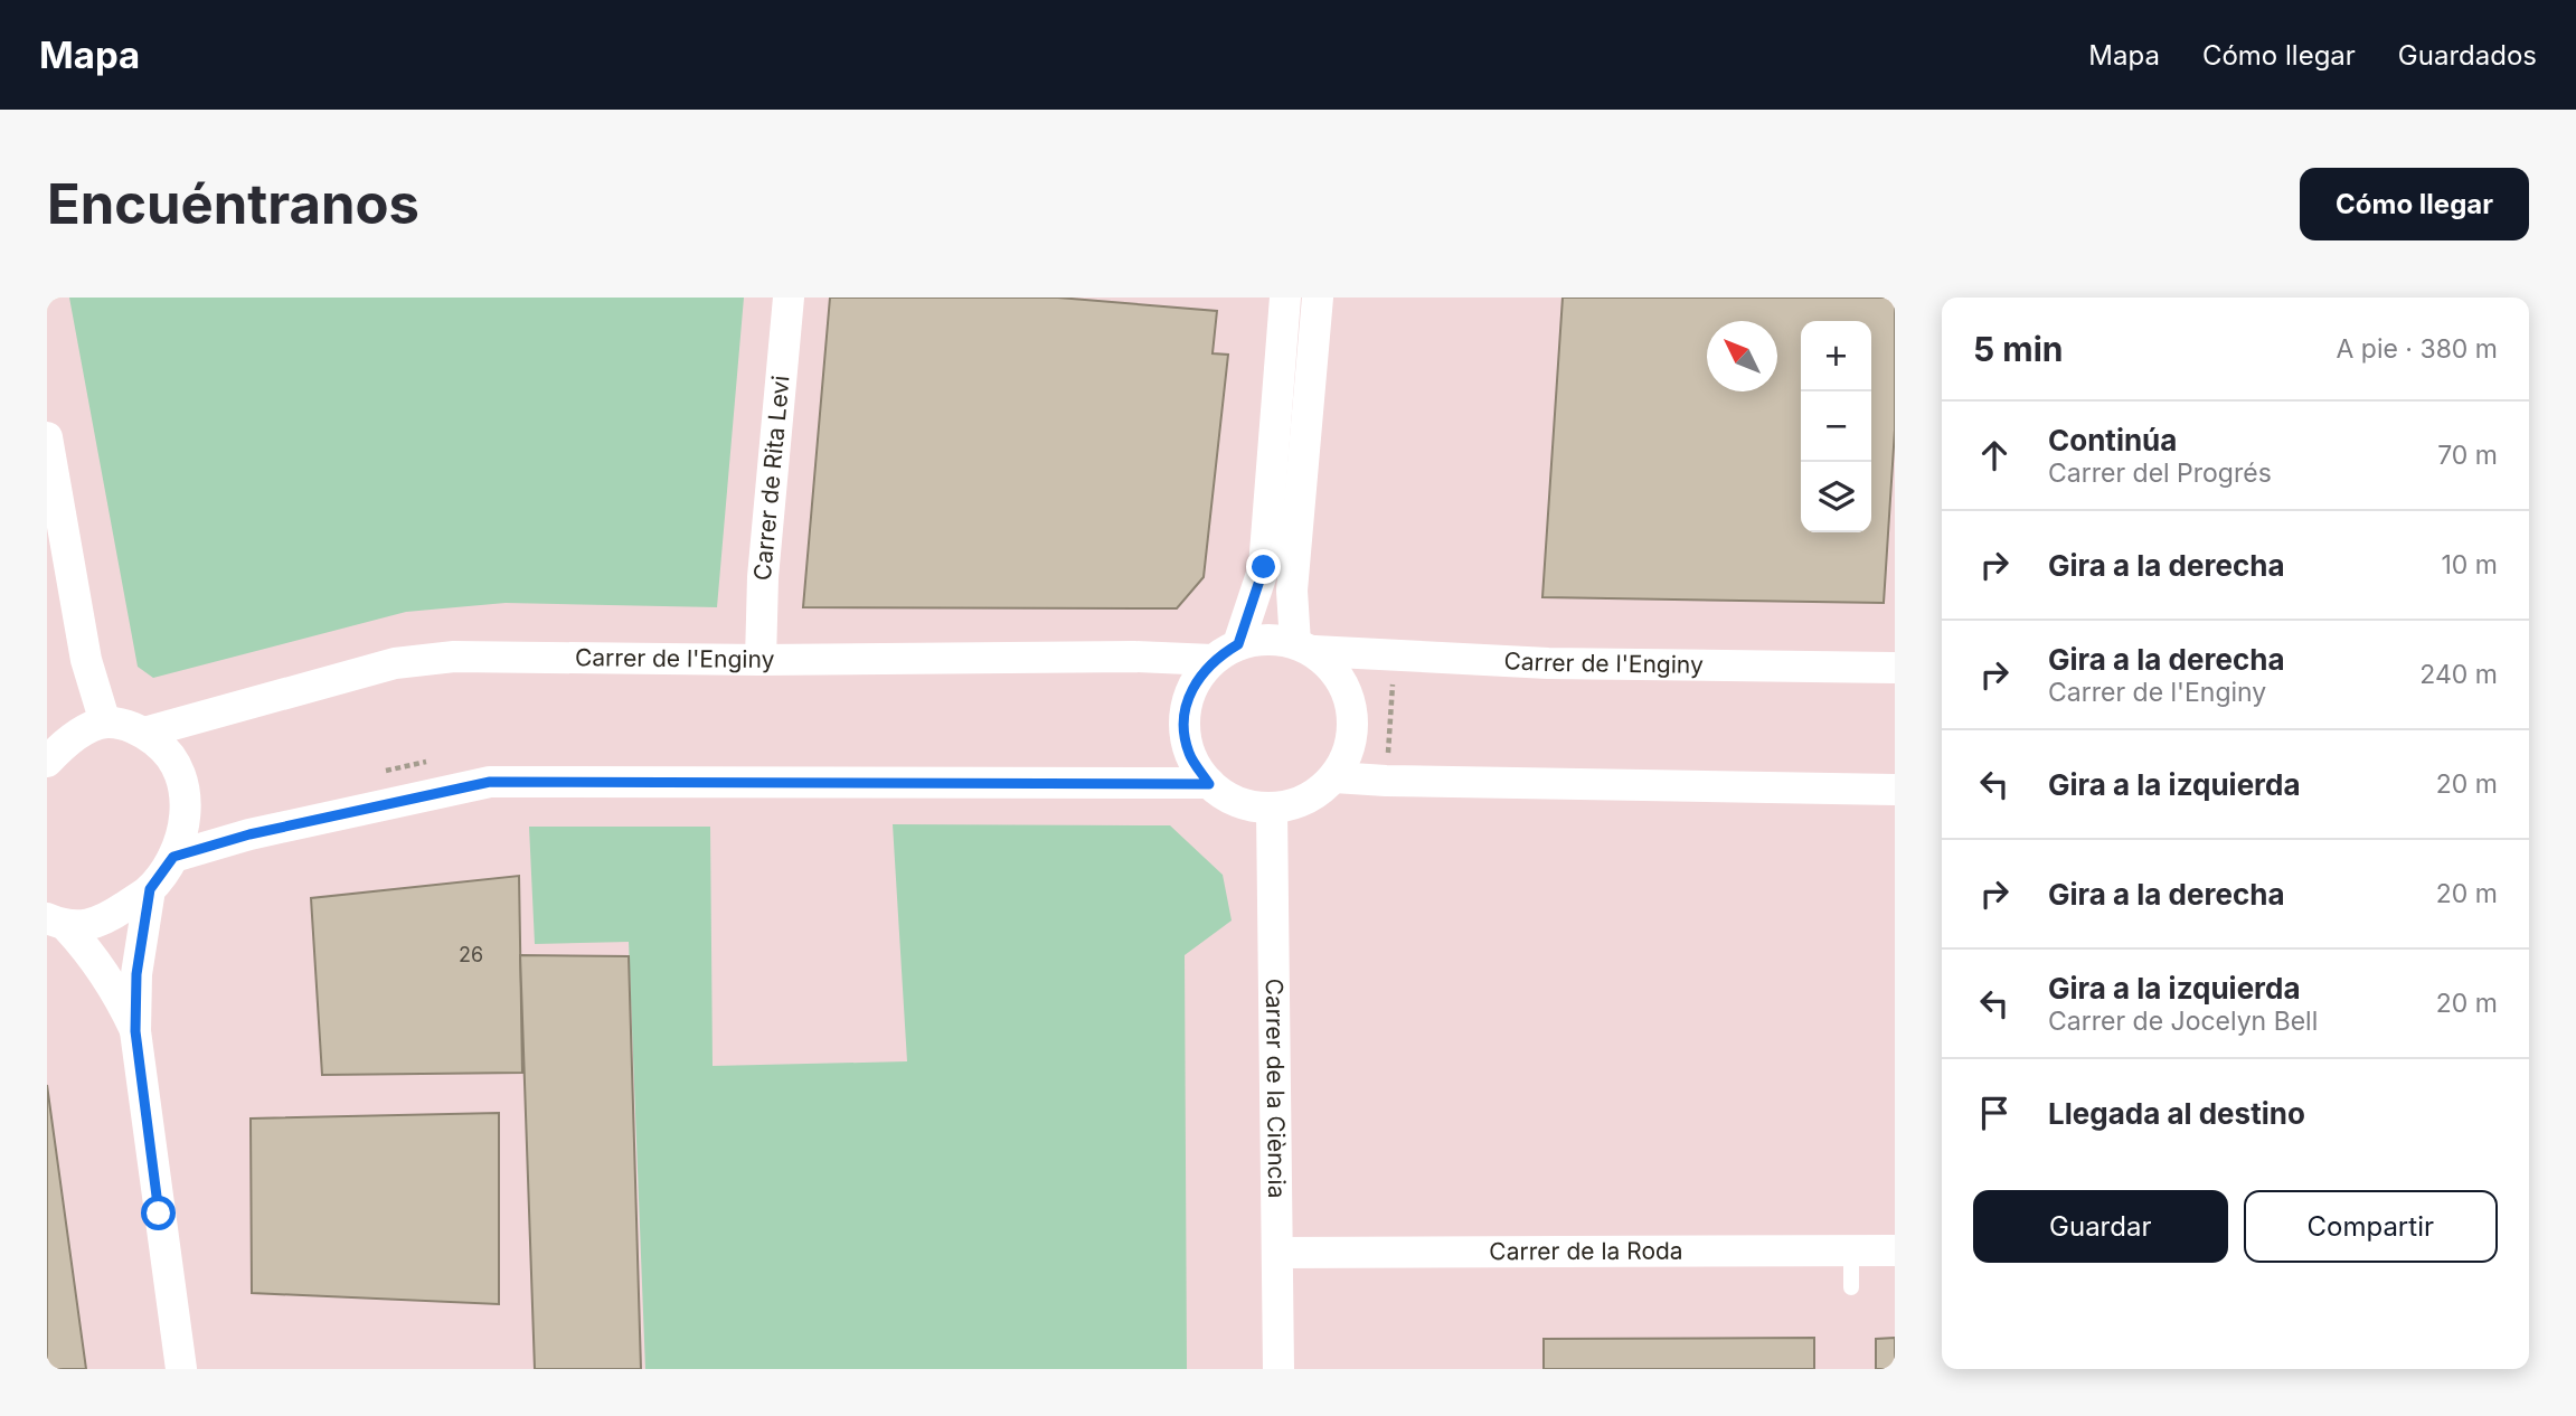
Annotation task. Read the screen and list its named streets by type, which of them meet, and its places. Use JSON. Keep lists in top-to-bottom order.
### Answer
{
  "streets": {
    "street": [
      "Carrer de Rita Levi",
      "Carrer de l'Enginy",
      "Carrer de la Ciència",
      "Carrer de la Roda"
    ]
  },
  "crossings": [
    ["Carrer de Rita Levi", "Carrer de l'Enginy"],
    ["Carrer de l'Enginy", "Carrer de la Ciència"],
    ["Carrer de la Ciència", "Carrer de la Roda"]
  ],
  "house_numbers": ["26"],
  "north": "top left",
  "page": {
    "header": "Mapa",
    "nav": ["Mapa", "Cómo llegar", "Guardados"],
    "buttons": [
      "Cómo llegar",
      ["Guardar", "Compartir"]
    ],
    "title": "Encuéntranos",
    "heading": ["5 min", "A pie · 380 m"],
    "map_buttons": ["+", "−"],
    "list": [
      ["Continúa", "Carrer del Progrés", "70 m"],
      ["Gira a la derecha", "10 m"],
      ["Gira a la derecha", "Carrer de l'Enginy", "240 m"],
      ["Gira a la izquierda", "20 m"],
      ["Gira a la derecha", "20 m"],
      ["Gira a la izquierda", "Carrer de Jocelyn Bell", "20 m"],
      "Llegada al destino"
    ]
  }
}
